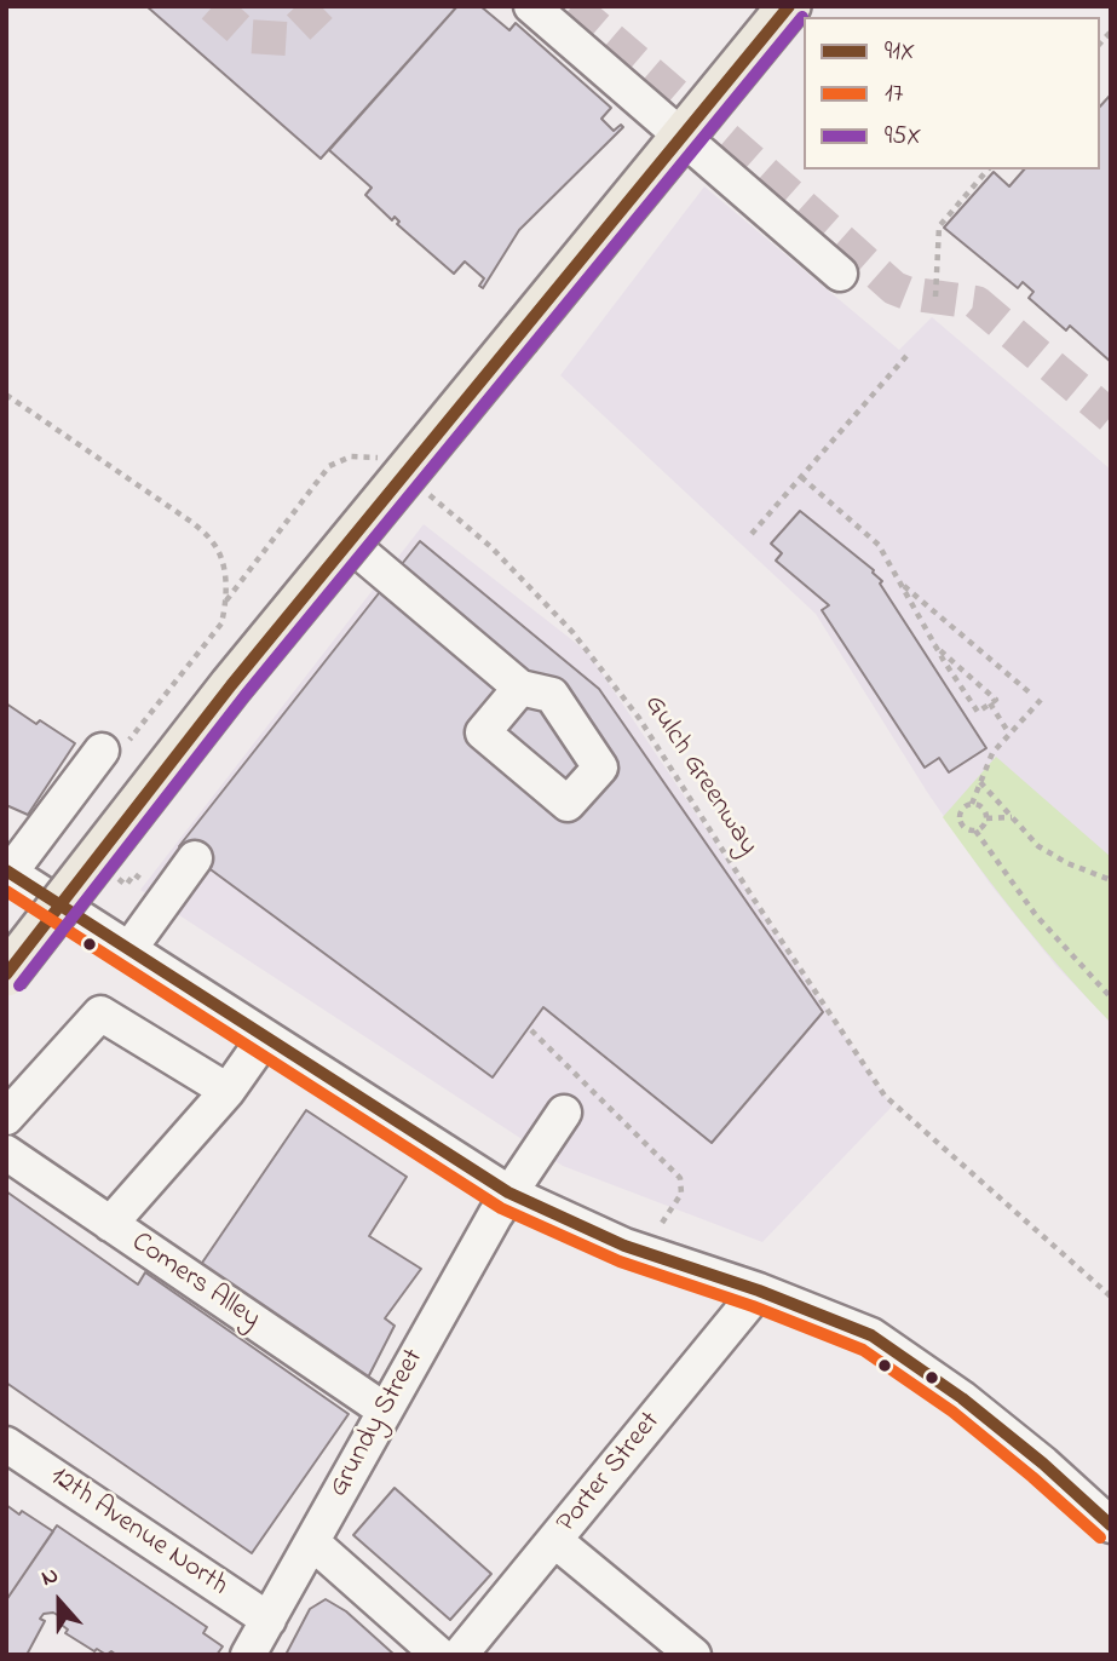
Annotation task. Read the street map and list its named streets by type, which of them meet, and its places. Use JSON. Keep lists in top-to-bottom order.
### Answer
{
  "streets": {
    "street": [
      "Comers Alley",
      "Grundy Street",
      "Porter Street",
      "12th Avenue North"
    ],
    "path": ["Gulch Greenway"]
  },
  "crossings": [
    ["Comers Alley", "Grundy Street"],
    ["Grundy Street", "12th Avenue North"]
  ],
  "lines": ["transit line 91X", "transit line 95X", "transit line 17"],
  "legend": ["91X", "17", "95X"],
  "north": "top"
}
